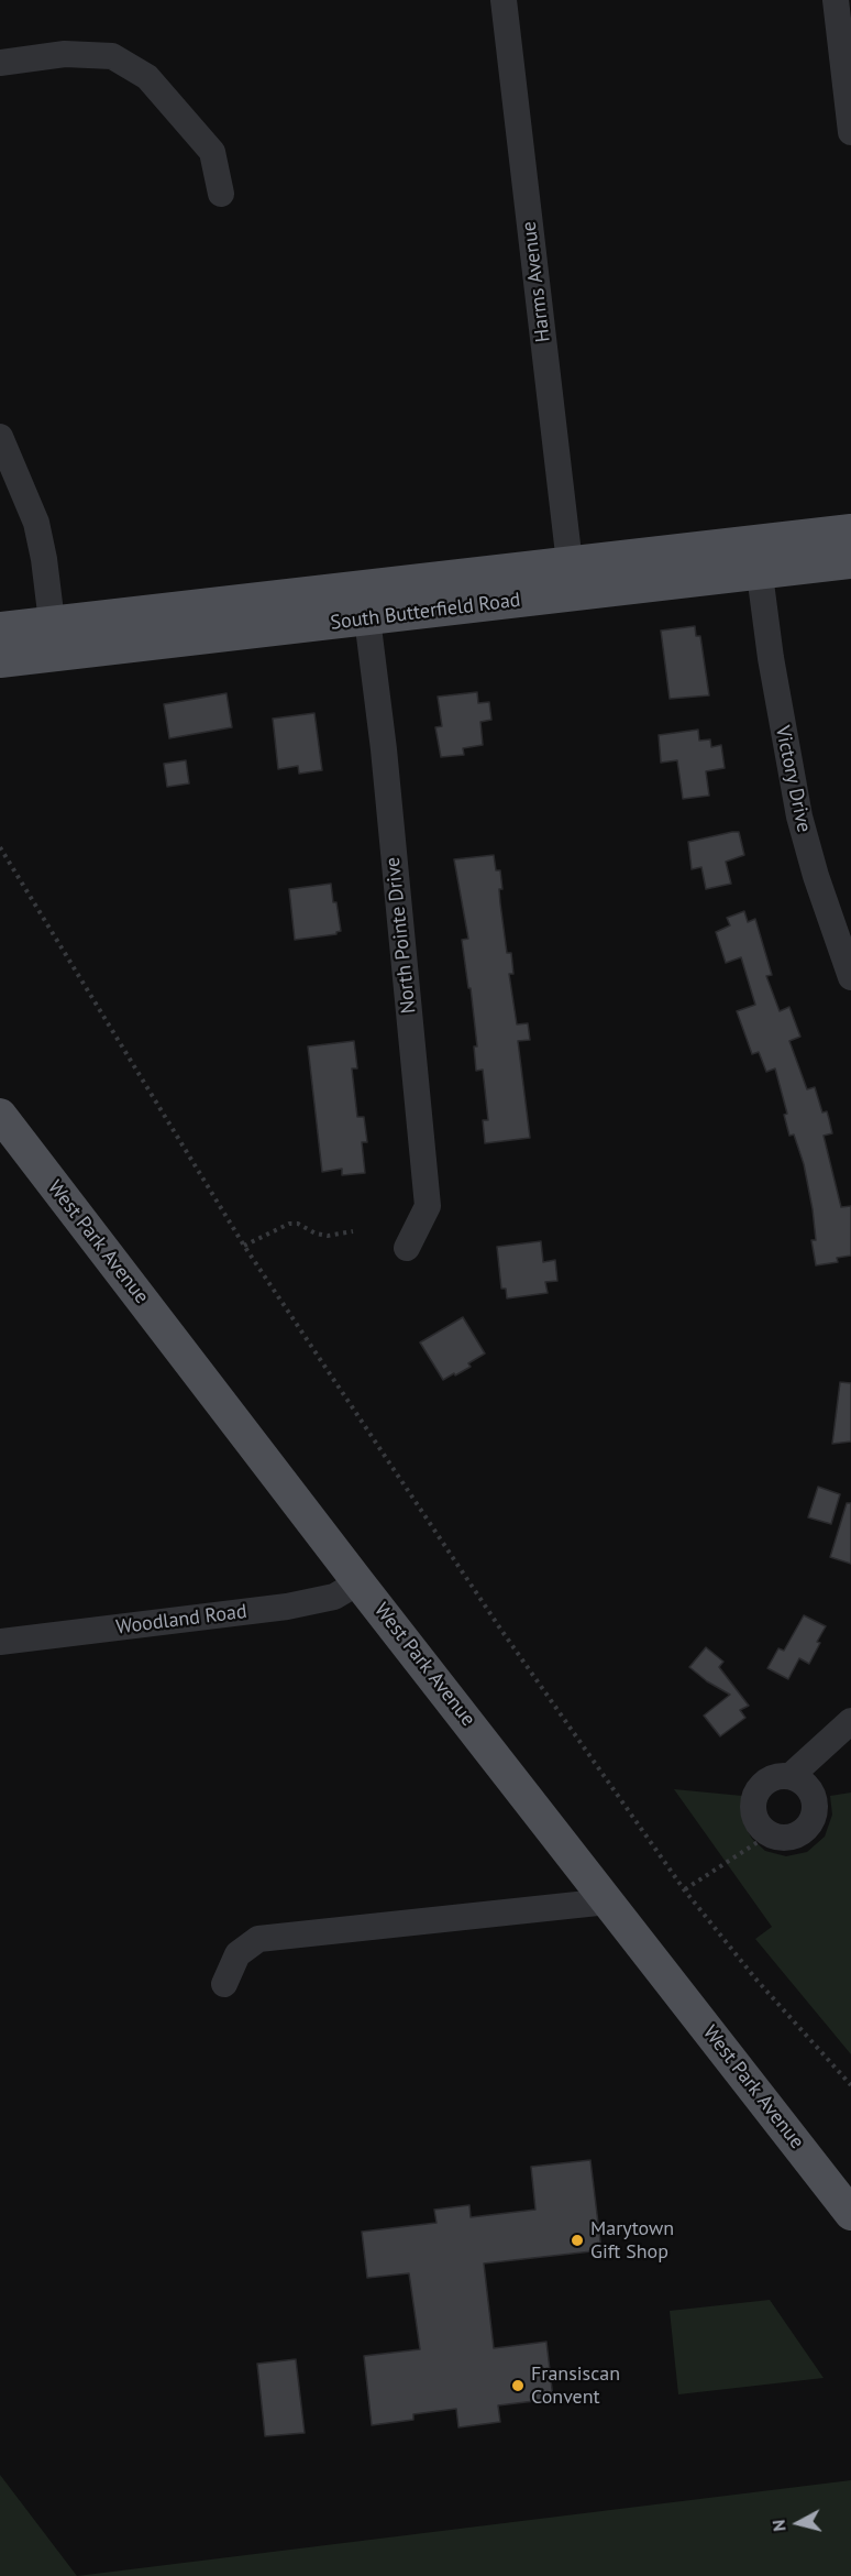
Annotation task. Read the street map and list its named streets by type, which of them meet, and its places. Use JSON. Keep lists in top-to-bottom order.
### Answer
{
  "streets": {
    "main road": ["South Butterfield Road", "West Park Avenue"],
    "street": [
      "Harms Avenue",
      "Victory Drive",
      "North Pointe Drive",
      "Woodland Road"
    ]
  },
  "crossings": [
    ["Harms Avenue", "South Butterfield Road"],
    ["South Butterfield Road", "Victory Drive"],
    ["South Butterfield Road", "North Pointe Drive"],
    ["West Park Avenue", "Woodland Road"]
  ],
  "places": ["Marytown Gift Shop", "Fransiscan Convent"],
  "north": "left"
}
